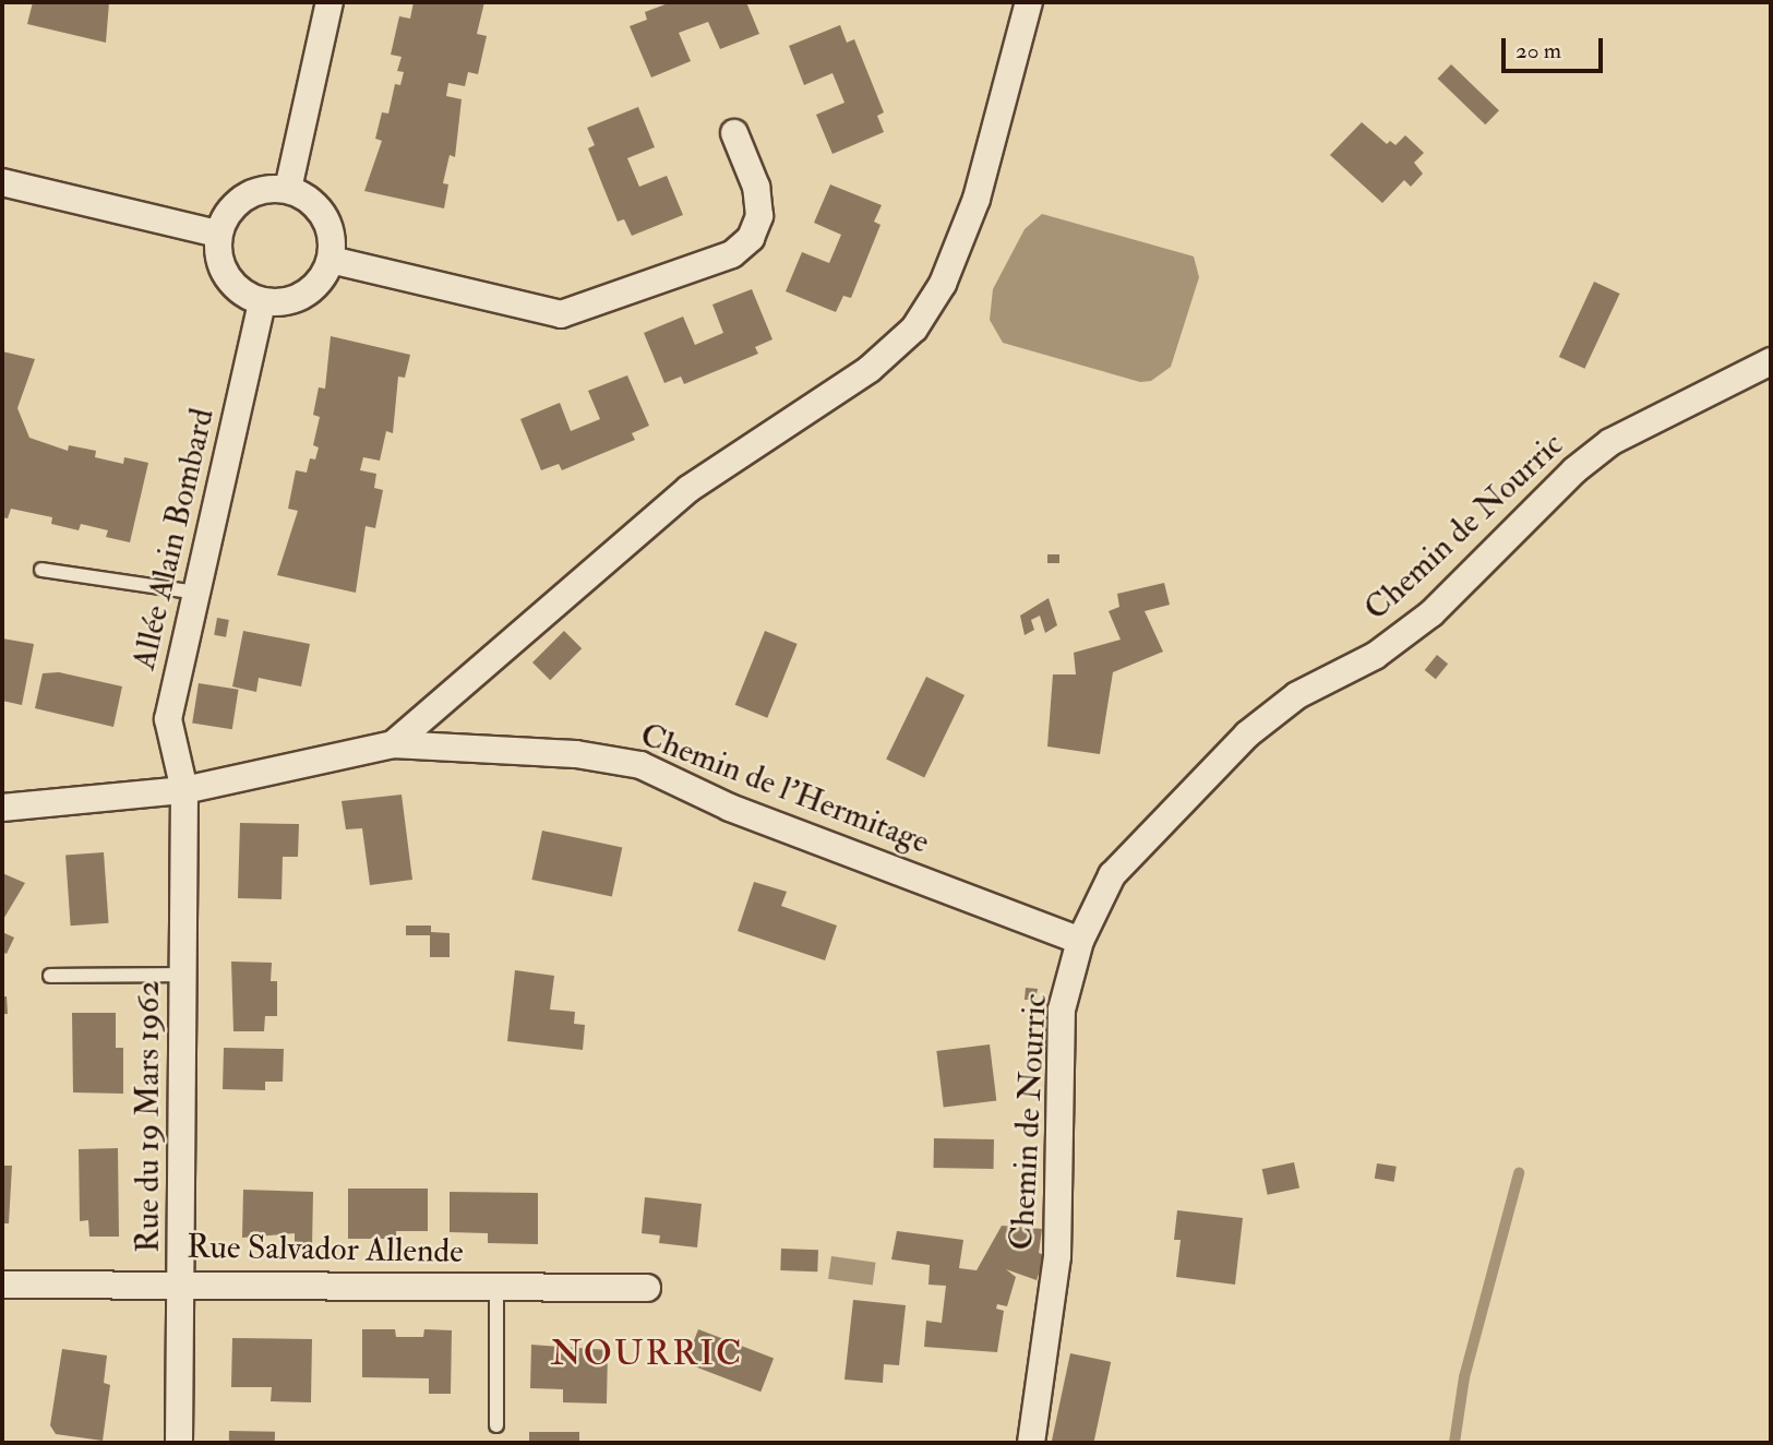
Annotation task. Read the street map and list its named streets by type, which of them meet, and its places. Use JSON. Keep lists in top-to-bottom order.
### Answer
{
  "streets": {
    "street": [
      "Chemin de Nourric",
      "Allée Alain Bombard",
      "Chemin de l'Hermitage",
      "Rue du 19 Mars 1962",
      "Rue Salvador Allende"
    ]
  },
  "crossings": [
    ["Chemin de Nourric", "Chemin de l'Hermitage"],
    ["Allée Alain Bombard", "Chemin de l'Hermitage"],
    ["Allée Alain Bombard", "Rue du 19 Mars 1962"],
    ["Chemin de l'Hermitage", "Rue du 19 Mars 1962"],
    ["Rue du 19 Mars 1962", "Rue Salvador Allende"]
  ],
  "districts": ["NOURRIC"],
  "scale_bar": "20 m"
}
